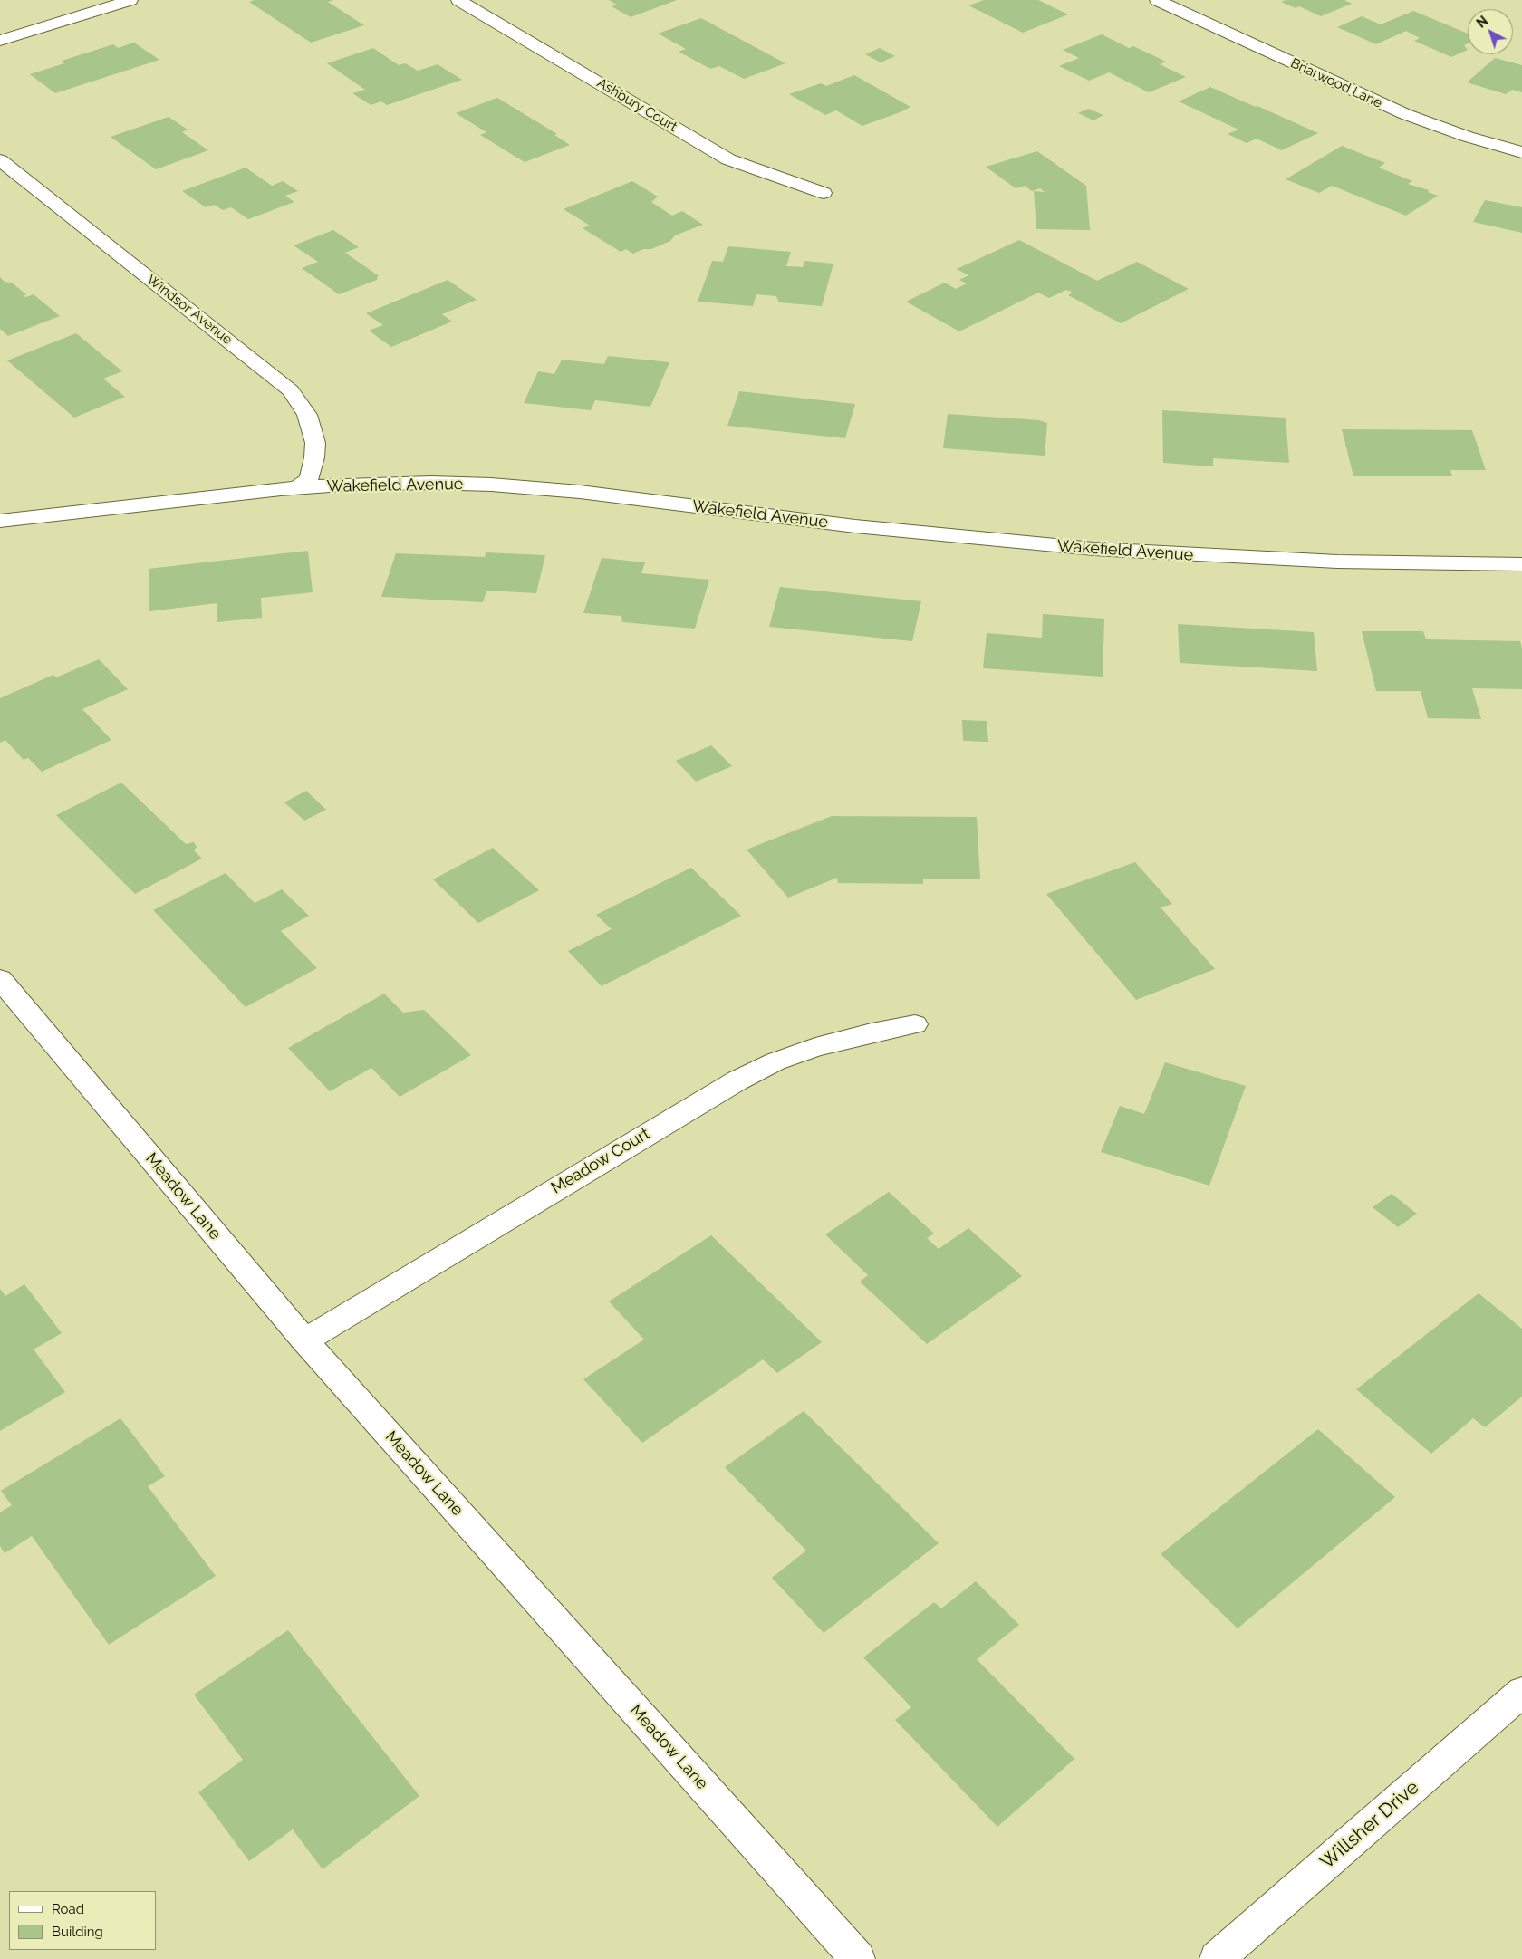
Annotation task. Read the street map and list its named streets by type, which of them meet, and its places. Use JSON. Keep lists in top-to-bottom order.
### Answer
{
  "streets": {
    "street": [
      "Briarwood Lane",
      "Ashbury Court",
      "Windsor Avenue",
      "Wakefield Avenue",
      "Meadow Court",
      "Meadow Lane",
      "Willsher Drive"
    ]
  },
  "crossings": [
    ["Windsor Avenue", "Wakefield Avenue"],
    ["Meadow Court", "Meadow Lane"]
  ],
  "legend": ["Road", "Building"],
  "north": "top left"
}
